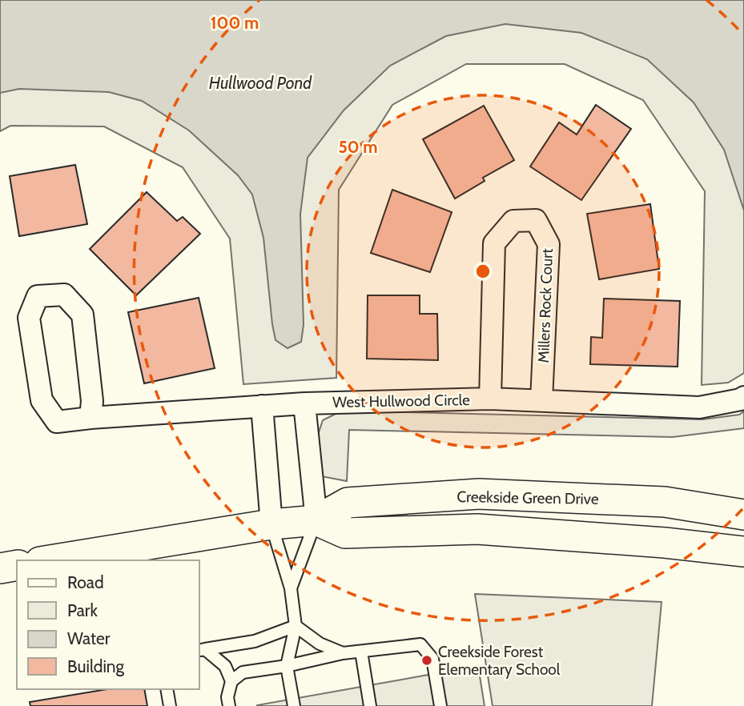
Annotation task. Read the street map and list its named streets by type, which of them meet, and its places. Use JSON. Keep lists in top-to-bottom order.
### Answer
{
  "streets": {
    "main road": ["Creekside Green Drive"],
    "street": ["Millers Rock Court", "West Hullwood Circle"]
  },
  "crossings": [
    ["Millers Rock Court", "West Hullwood Circle"]
  ],
  "water": ["Hullwood Pond"],
  "places": ["Creekside Forest Elementary School"],
  "legend": [
    "Road",
    "Park",
    "Water",
    "Building"
  ],
  "rings": ["100 m", "50 m"]
}
